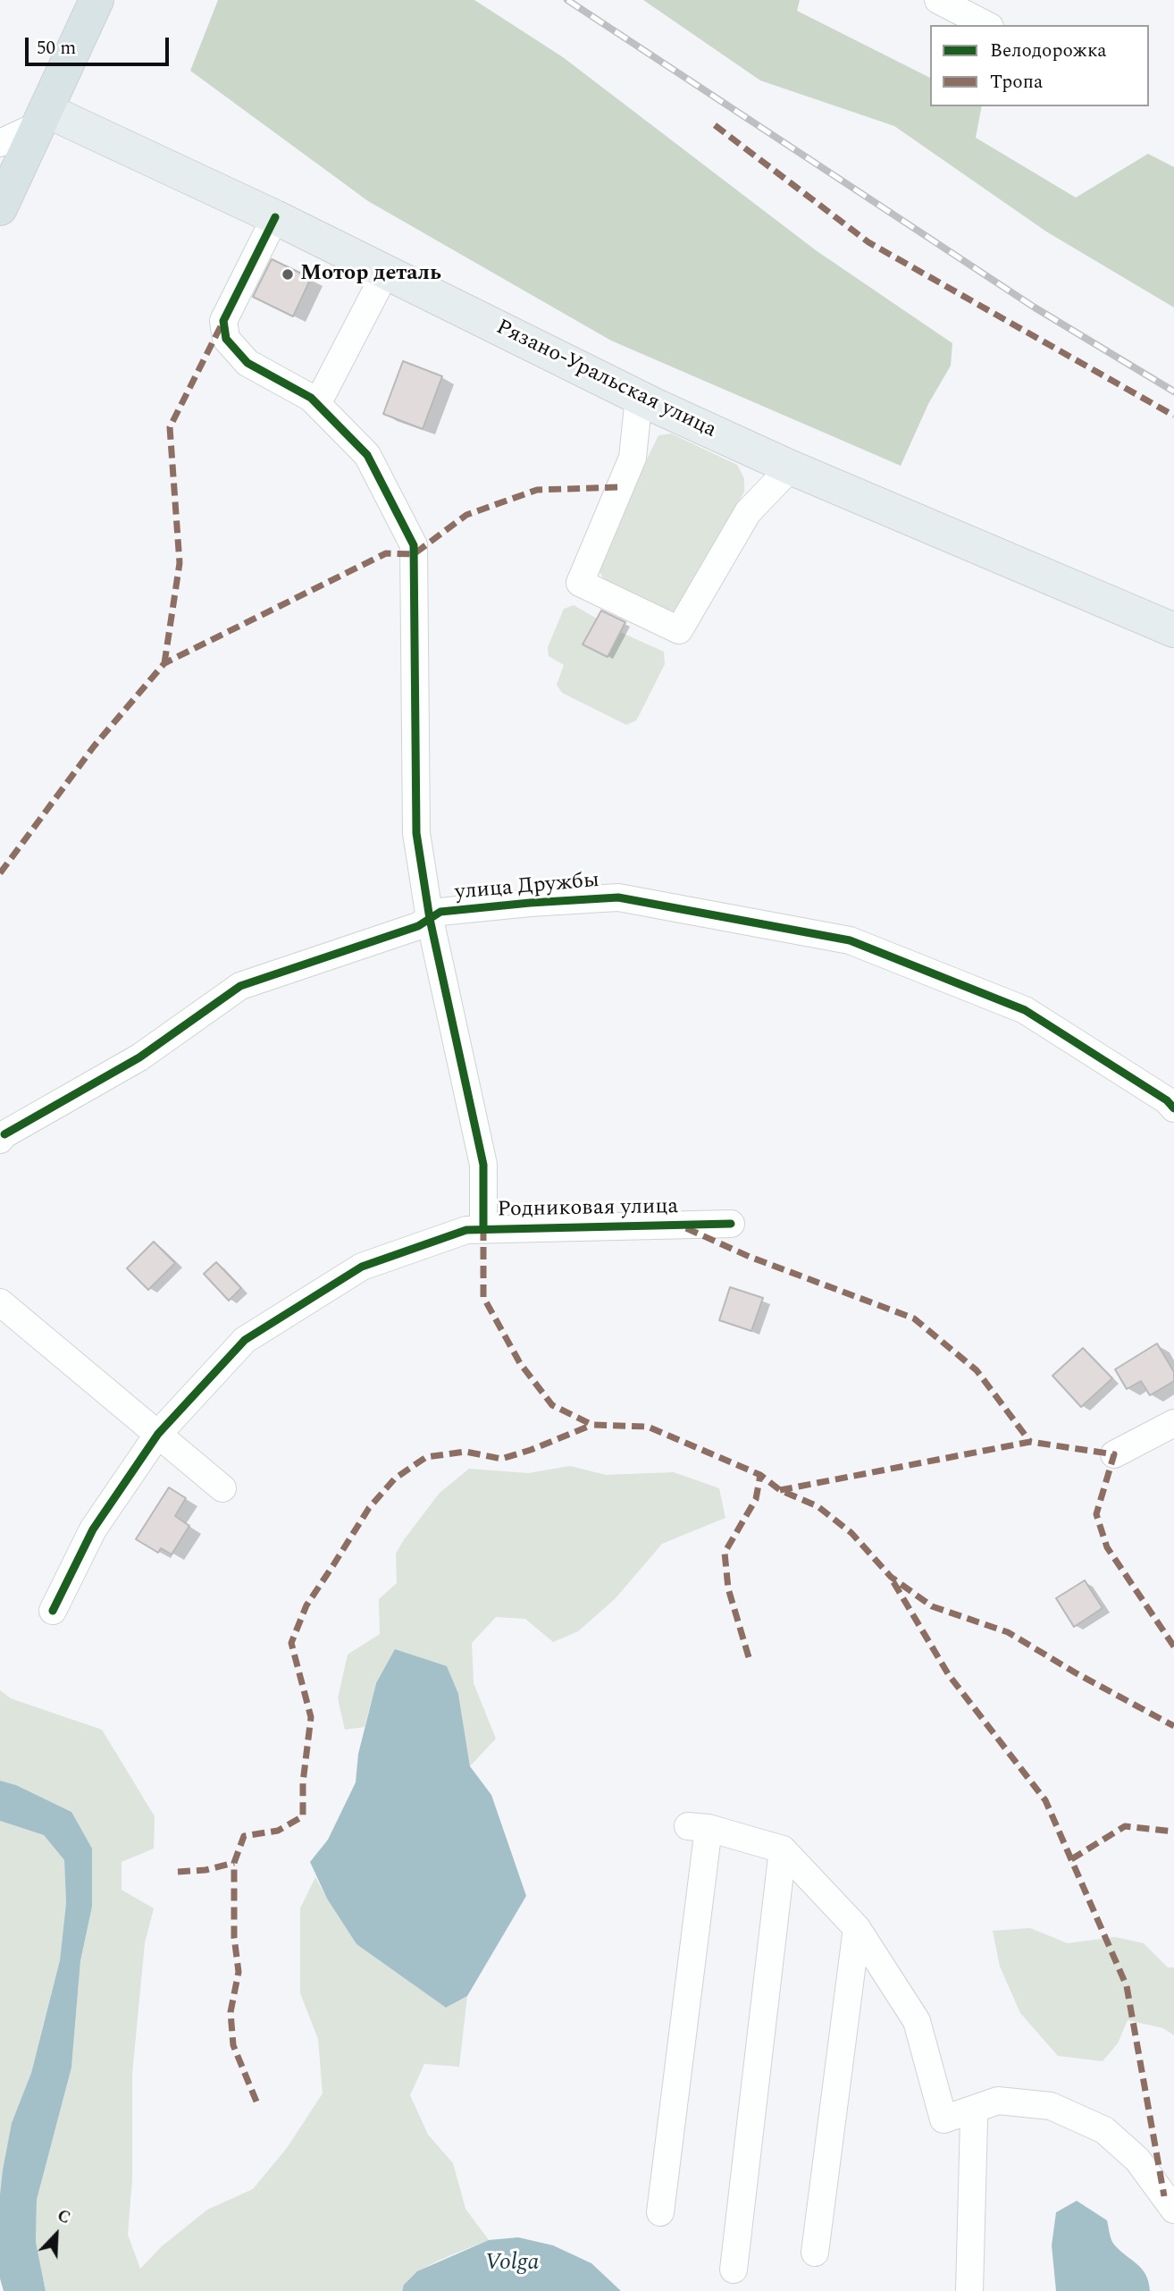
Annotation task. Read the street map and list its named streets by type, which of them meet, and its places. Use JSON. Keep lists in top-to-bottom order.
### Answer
{
  "streets": {
    "main road": ["Рязано-Уральская улица"],
    "street": ["улица Дружбы", "Родниковая улица"]
  },
  "water": ["Volga"],
  "places": ["Мотор деталь"],
  "legend": ["Велодорожка", "Тропа"],
  "scale_bar": "50 m",
  "north": "top right"
}
